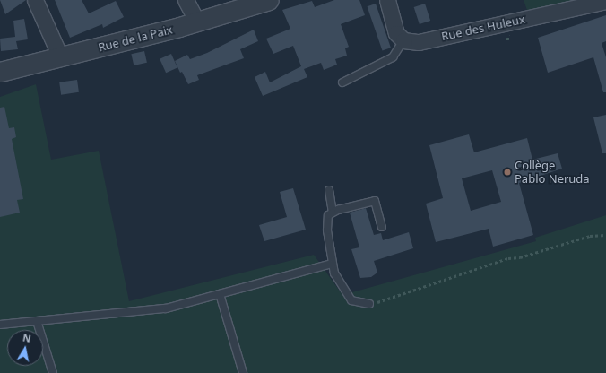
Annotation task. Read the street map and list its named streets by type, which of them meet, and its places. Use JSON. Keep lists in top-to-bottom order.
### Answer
{
  "streets": {
    "street": ["Rue des Huleux", "Rue de la Paix"]
  },
  "places": ["Collège Pablo Neruda"],
  "north": "top"
}
